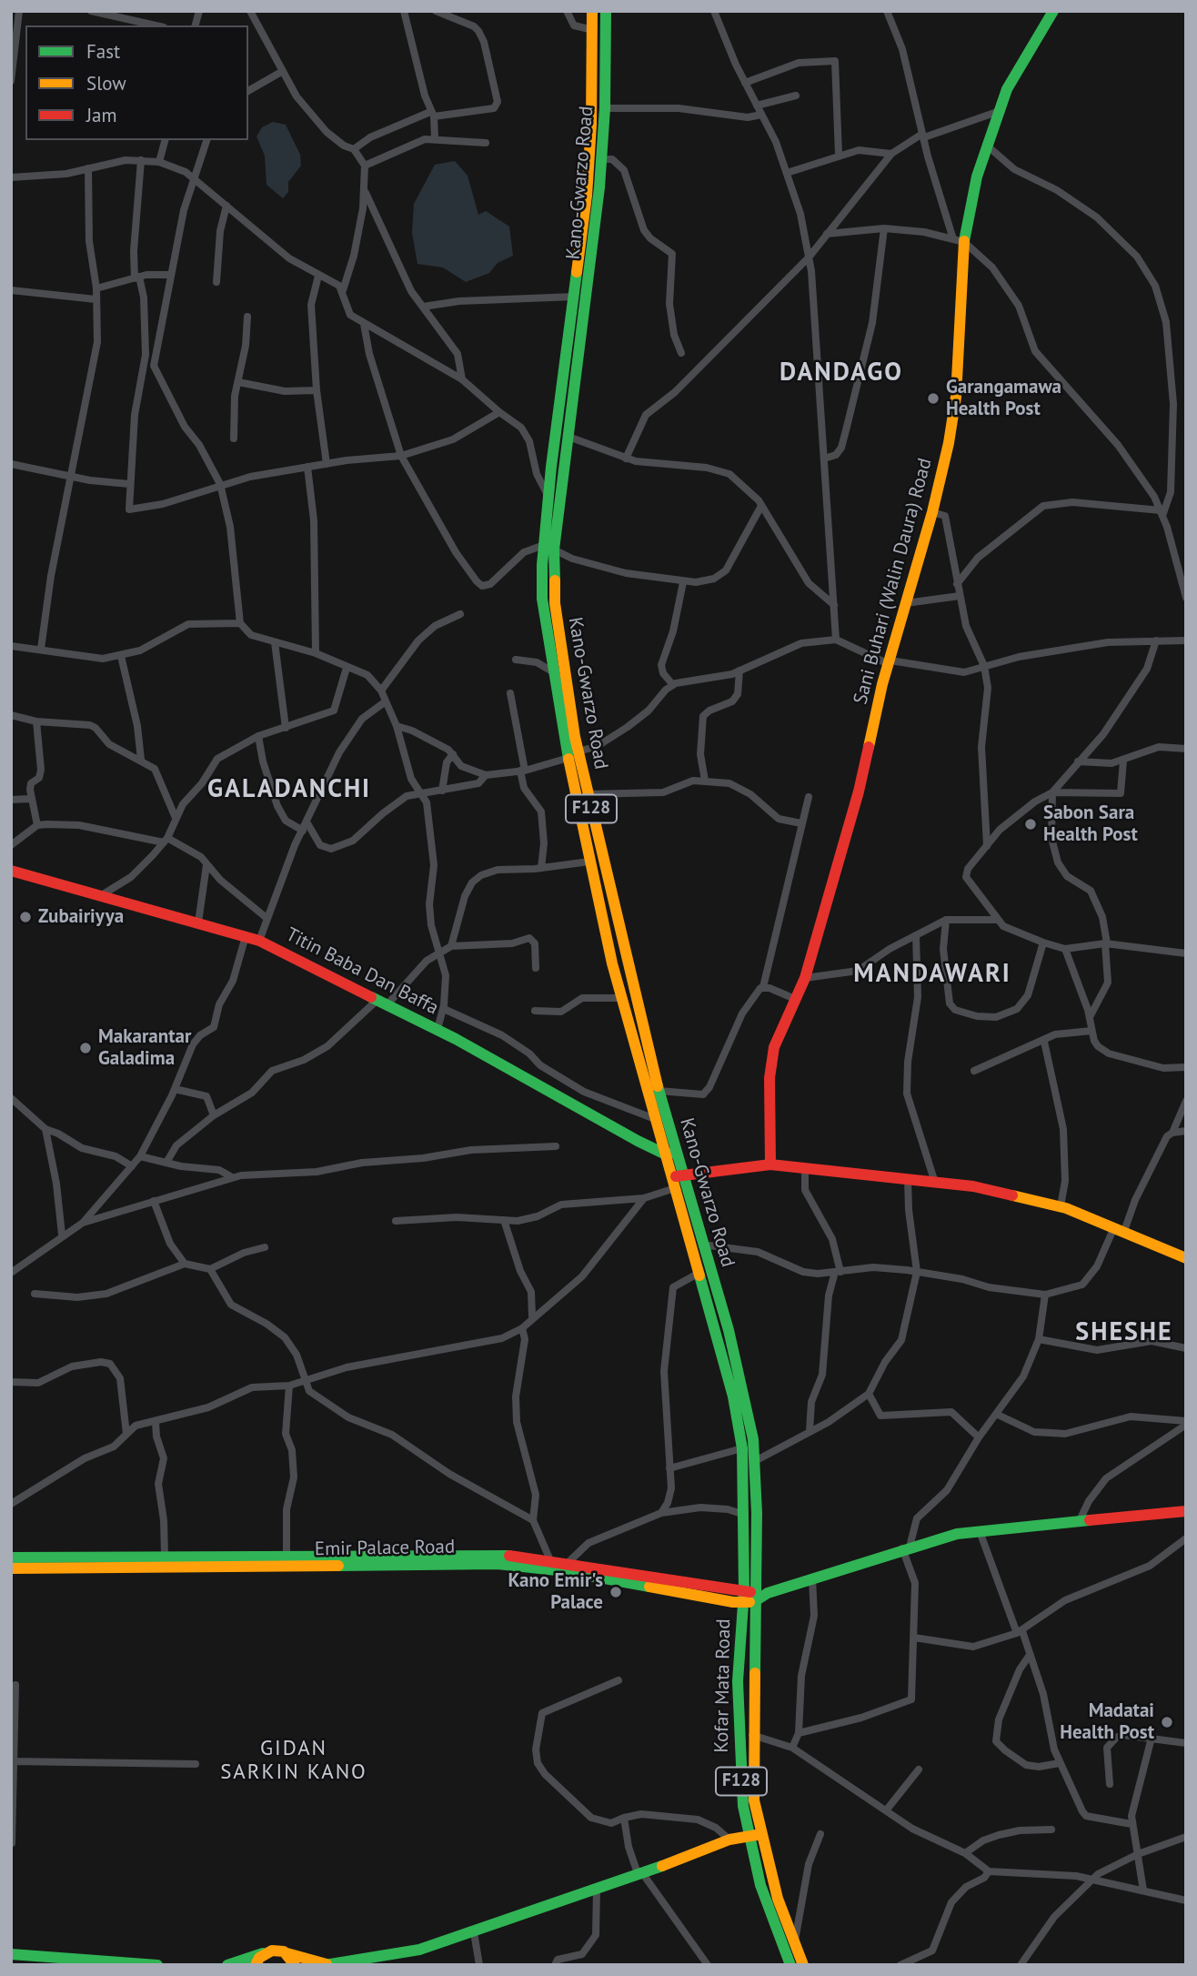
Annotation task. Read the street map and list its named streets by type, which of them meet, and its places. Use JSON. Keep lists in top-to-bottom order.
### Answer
{
  "streets": {
    "main road": [
      "Kano-Gwarzo Road",
      "Sani Buhari (Walin Daura) Road",
      "F128",
      "Titin Baba Dan Baffa",
      "Emir Palace Road",
      "Kofar Mata Road"
    ]
  },
  "crossings": [
    ["Kano-Gwarzo Road", "Titin Baba Dan Baffa"],
    ["Kano-Gwarzo Road", "Emir Palace Road"],
    ["Kano-Gwarzo Road", "Kofar Mata Road"],
    ["Emir Palace Road", "Kofar Mata Road"]
  ],
  "districts": [
    "DANDAGO",
    "GALADANCHI",
    "MANDAWARI",
    "SHESHE",
    "GIDAN SARKIN KANO"
  ],
  "places": [
    "Garangamawa Health Post",
    "Sabon Sara Health Post",
    "Zubairiyya",
    "Makarantar Galadima",
    "Kano Emir's Palace",
    "Madatai Health Post"
  ],
  "legend": ["Fast", "Slow", "Jam"]
}
